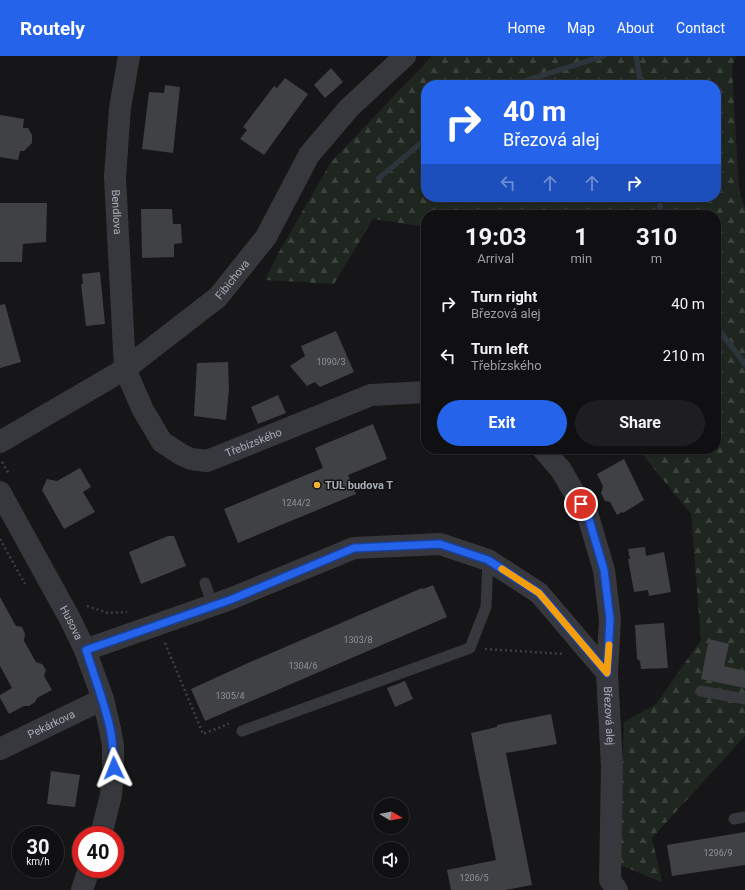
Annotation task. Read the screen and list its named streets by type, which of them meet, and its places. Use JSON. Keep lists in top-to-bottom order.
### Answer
{
  "streets": {
    "street": [
      "Bendlova",
      "Fibichova",
      "Třebízského",
      "Husova",
      "Březová alej",
      "Pekárkova"
    ]
  },
  "crossings": [
    ["Bendlova", "Fibichova"],
    ["Bendlova", "Třebízského"],
    ["Fibichova", "Třebízského"],
    ["Husova", "Březová alej"],
    ["Husova", "Pekárkova"]
  ],
  "places": ["TUL budova T"],
  "house_numbers": [
    "1090/3",
    "1244/2",
    "1303/8",
    "1304/6",
    "1305/4",
    "1296/9",
    "1206/5"
  ],
  "north": "right",
  "page": {
    "header": "Routely",
    "nav": [
      "Home",
      "Map",
      "About",
      "Contact"
    ],
    "turn": ["40 m", "Březová alej"],
    "eta": [
      "19:03",
      "Arrival",
      "1",
      "min",
      "310",
      "m"
    ],
    "list": [
      {
        "name": "Turn right",
        "note": "Březová alej",
        "value": "40 m"
      },
      {
        "name": "Turn left",
        "note": "Třebízského",
        "value": "210 m"
      }
    ],
    "buttons": ["Exit", "Share"],
    "speed": "30 km/h",
    "limit": "40"
  }
}
